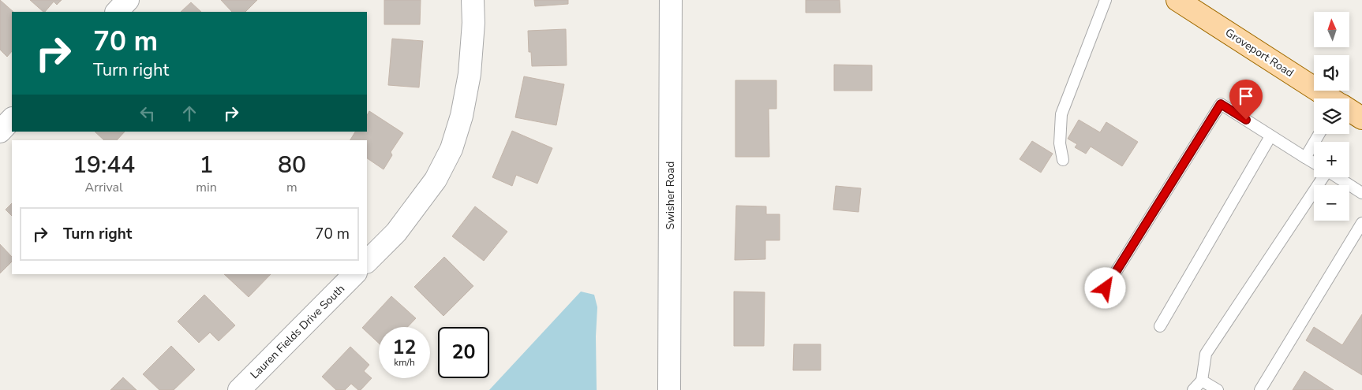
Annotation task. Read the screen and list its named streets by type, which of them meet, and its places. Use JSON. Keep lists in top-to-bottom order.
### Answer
{
  "streets": {
    "main road": ["Groveport Road"],
    "street": ["Swisher Road", "Lauren Fields Drive South"]
  },
  "north": "top",
  "page": {
    "map_buttons": ["+", "−"],
    "turn": ["70 m", "Turn right"],
    "eta": [
      "19:44",
      "Arrival",
      "1",
      "min",
      "80",
      "m"
    ],
    "list": [
      {
        "name": "Turn right",
        "value": "70 m"
      }
    ],
    "speed": "12 km/h",
    "limit": "20"
  }
}
